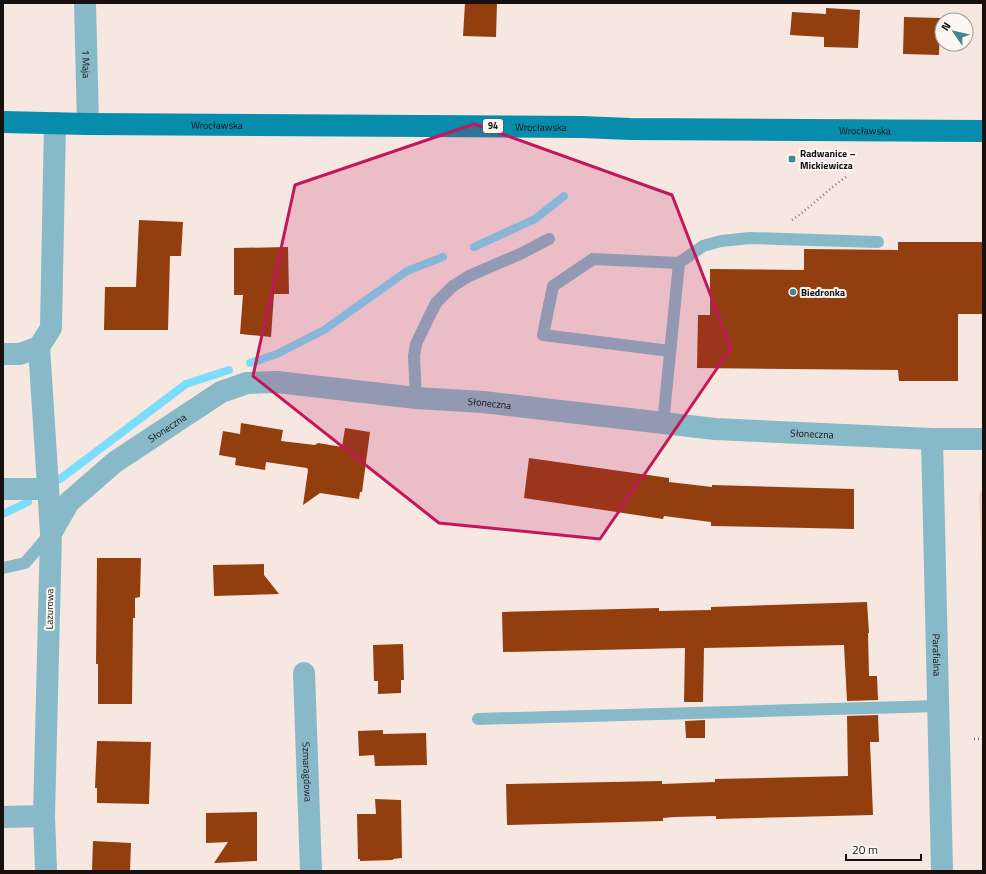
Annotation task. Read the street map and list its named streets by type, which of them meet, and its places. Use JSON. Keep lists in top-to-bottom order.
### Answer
{
  "streets": {
    "main road": ["Wrocławska", "94"],
    "street": [
      "1 Maja",
      "Słoneczna",
      "Lazurowa",
      "Parafialna",
      "Szmaragdowa"
    ]
  },
  "crossings": [
    ["1 Maja", "Wrocławska"],
    ["Słoneczna", "Lazurowa"],
    ["Słoneczna", "Parafialna"]
  ],
  "places": {
    "transit": ["Radwanice – Mickiewicza"],
    "other": ["Biedronka"]
  },
  "scale_bar": "20 m",
  "north": "top left"
}
